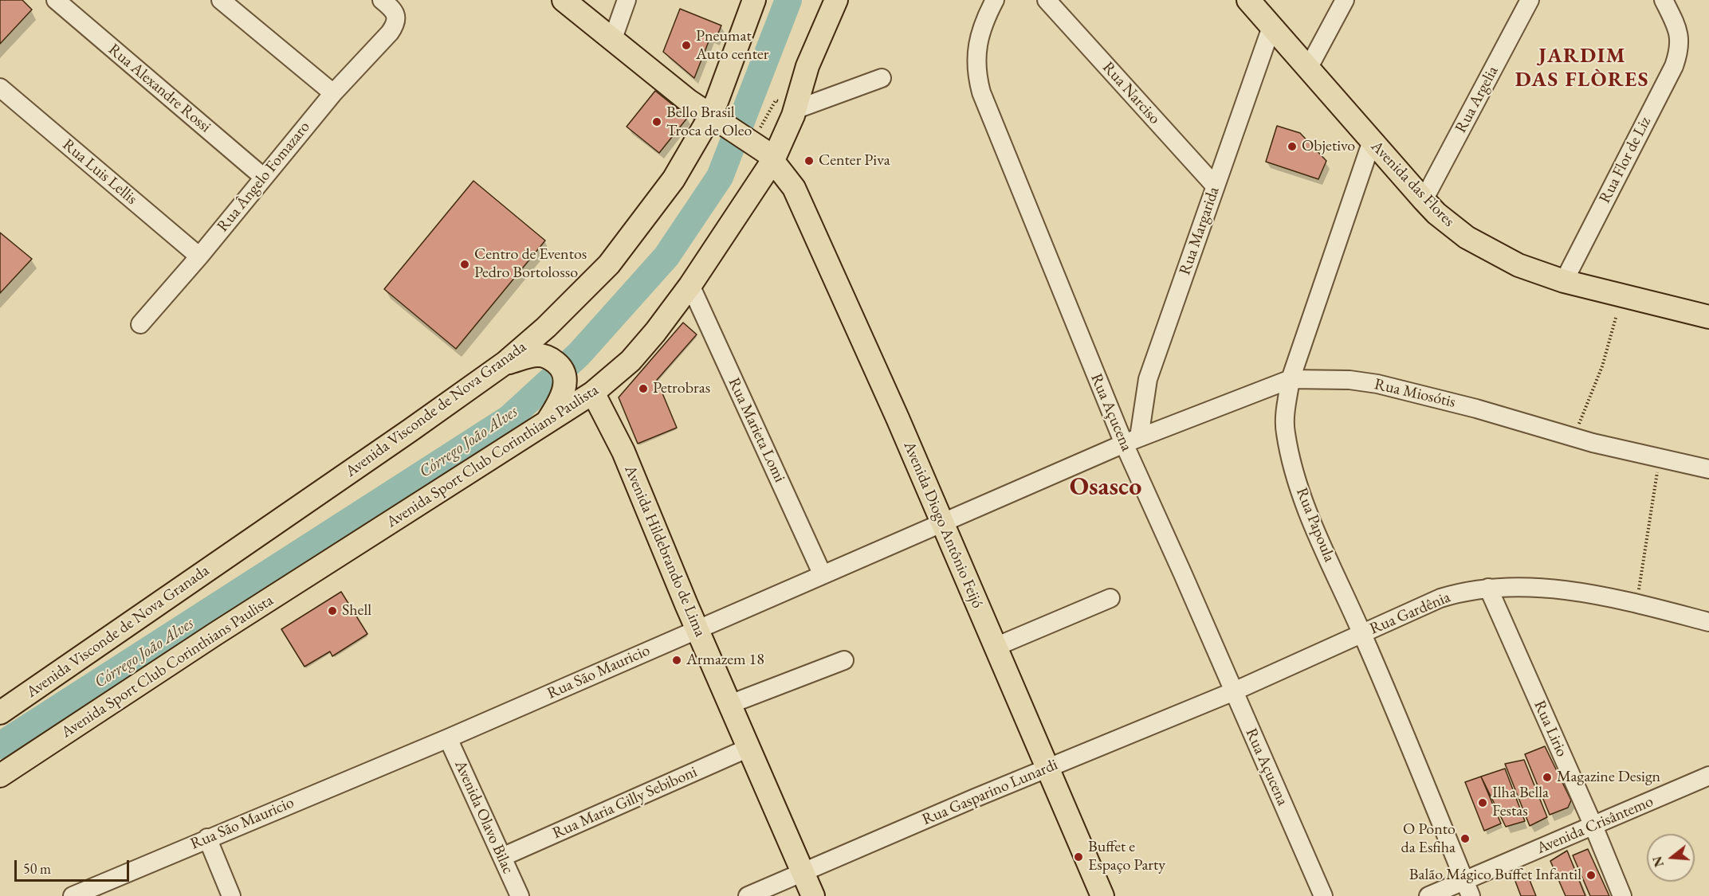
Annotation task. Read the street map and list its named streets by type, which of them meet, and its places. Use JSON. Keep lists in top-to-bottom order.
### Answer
{
  "streets": {
    "main road": [
      "Avenida das Flores",
      "Avenida Visconde de Nova Granada",
      "Avenida Sport Club Corinthians Paulista",
      "Avenida Diogo Antônio Feijó",
      "Avenida Hildebrando de Lima"
    ],
    "street": [
      "Rua Alexandre Rossi",
      "Rua Narciso",
      "Rua Argelia",
      "Rua Flor de Liz",
      "Rua Luis Lellis",
      "Rua Ângelo Fomazaro",
      "Rua Margarida",
      "Rua Miosótis",
      "Rua Açucena",
      "Rua Marieta Lomi",
      "Rua Papoula",
      "Rua Gardênia",
      "Rua São Mauricio",
      "Rua Lirio",
      "Rua Gasparino Lunardi",
      "Rua Maria Gilly Sebiboni",
      "Avenida Olavo Bilac",
      "Avenida Crisântemo"
    ]
  },
  "crossings": [
    ["Rua Alexandre Rossi", "Rua Ângelo Fomazaro"],
    ["Rua Narciso", "Rua Margarida"],
    ["Rua Argelia", "Avenida das Flores"],
    ["Rua Flor de Liz", "Avenida das Flores"],
    ["Rua Luis Lellis", "Rua Ângelo Fomazaro"],
    ["Avenida das Flores", "Rua Margarida"],
    ["Avenida das Flores", "Rua Papoula"],
    ["Rua Margarida", "Rua Miosótis"],
    ["Rua Margarida", "Rua Açucena"],
    ["Rua Margarida", "Rua São Mauricio"],
    ["Rua Miosótis", "Rua Açucena"],
    ["Rua Miosótis", "Rua Papoula"],
    ["Rua Miosótis", "Rua São Mauricio"],
    ["Avenida Visconde de Nova Granada", "Avenida Diogo Antônio Feijó"],
    ["Rua Açucena", "Rua Gardênia"],
    ["Rua Açucena", "Rua São Mauricio"],
    ["Rua Açucena", "Rua Gasparino Lunardi"],
    ["Rua Marieta Lomi", "Avenida Sport Club Corinthians Paulista"],
    ["Rua Marieta Lomi", "Rua São Mauricio"],
    ["Avenida Sport Club Corinthians Paulista", "Avenida Diogo Antônio Feijó"],
    ["Avenida Sport Club Corinthians Paulista", "Avenida Hildebrando de Lima"],
    ["Avenida Diogo Antônio Feijó", "Rua São Mauricio"],
    ["Avenida Diogo Antônio Feijó", "Rua Gasparino Lunardi"],
    ["Rua Papoula", "Rua Gardênia"],
    ["Rua Papoula", "Avenida Crisântemo"],
    ["Avenida Hildebrando de Lima", "Rua São Mauricio"],
    ["Avenida Hildebrando de Lima", "Rua Gasparino Lunardi"],
    ["Avenida Hildebrando de Lima", "Rua Maria Gilly Sebiboni"],
    ["Rua Gardênia", "Rua Lirio"],
    ["Rua Gardênia", "Rua Gasparino Lunardi"],
    ["Rua São Mauricio", "Avenida Olavo Bilac"],
    ["Rua Lirio", "Avenida Crisântemo"],
    ["Rua Maria Gilly Sebiboni", "Avenida Olavo Bilac"]
  ],
  "districts": ["JARDIM DAS FLÒRES", "Osasco"],
  "water": ["Córrego João Alves"],
  "places": [
    "Pneumat Auto center",
    "Bello Brasil Troca de Oleo",
    "Objetivo",
    "Center Piva",
    "Centro de Eventos Pedro Bortolosso",
    "Petrobras",
    "Shell",
    "Armazem 18",
    "Magazine Design",
    "Ilha Bella Festas",
    "O Ponto da Esfiha",
    "Buffet e Espaço Party",
    "Balão Mágico Buffet Infantil"
  ],
  "scale_bar": "50 m",
  "north": "left"
}
